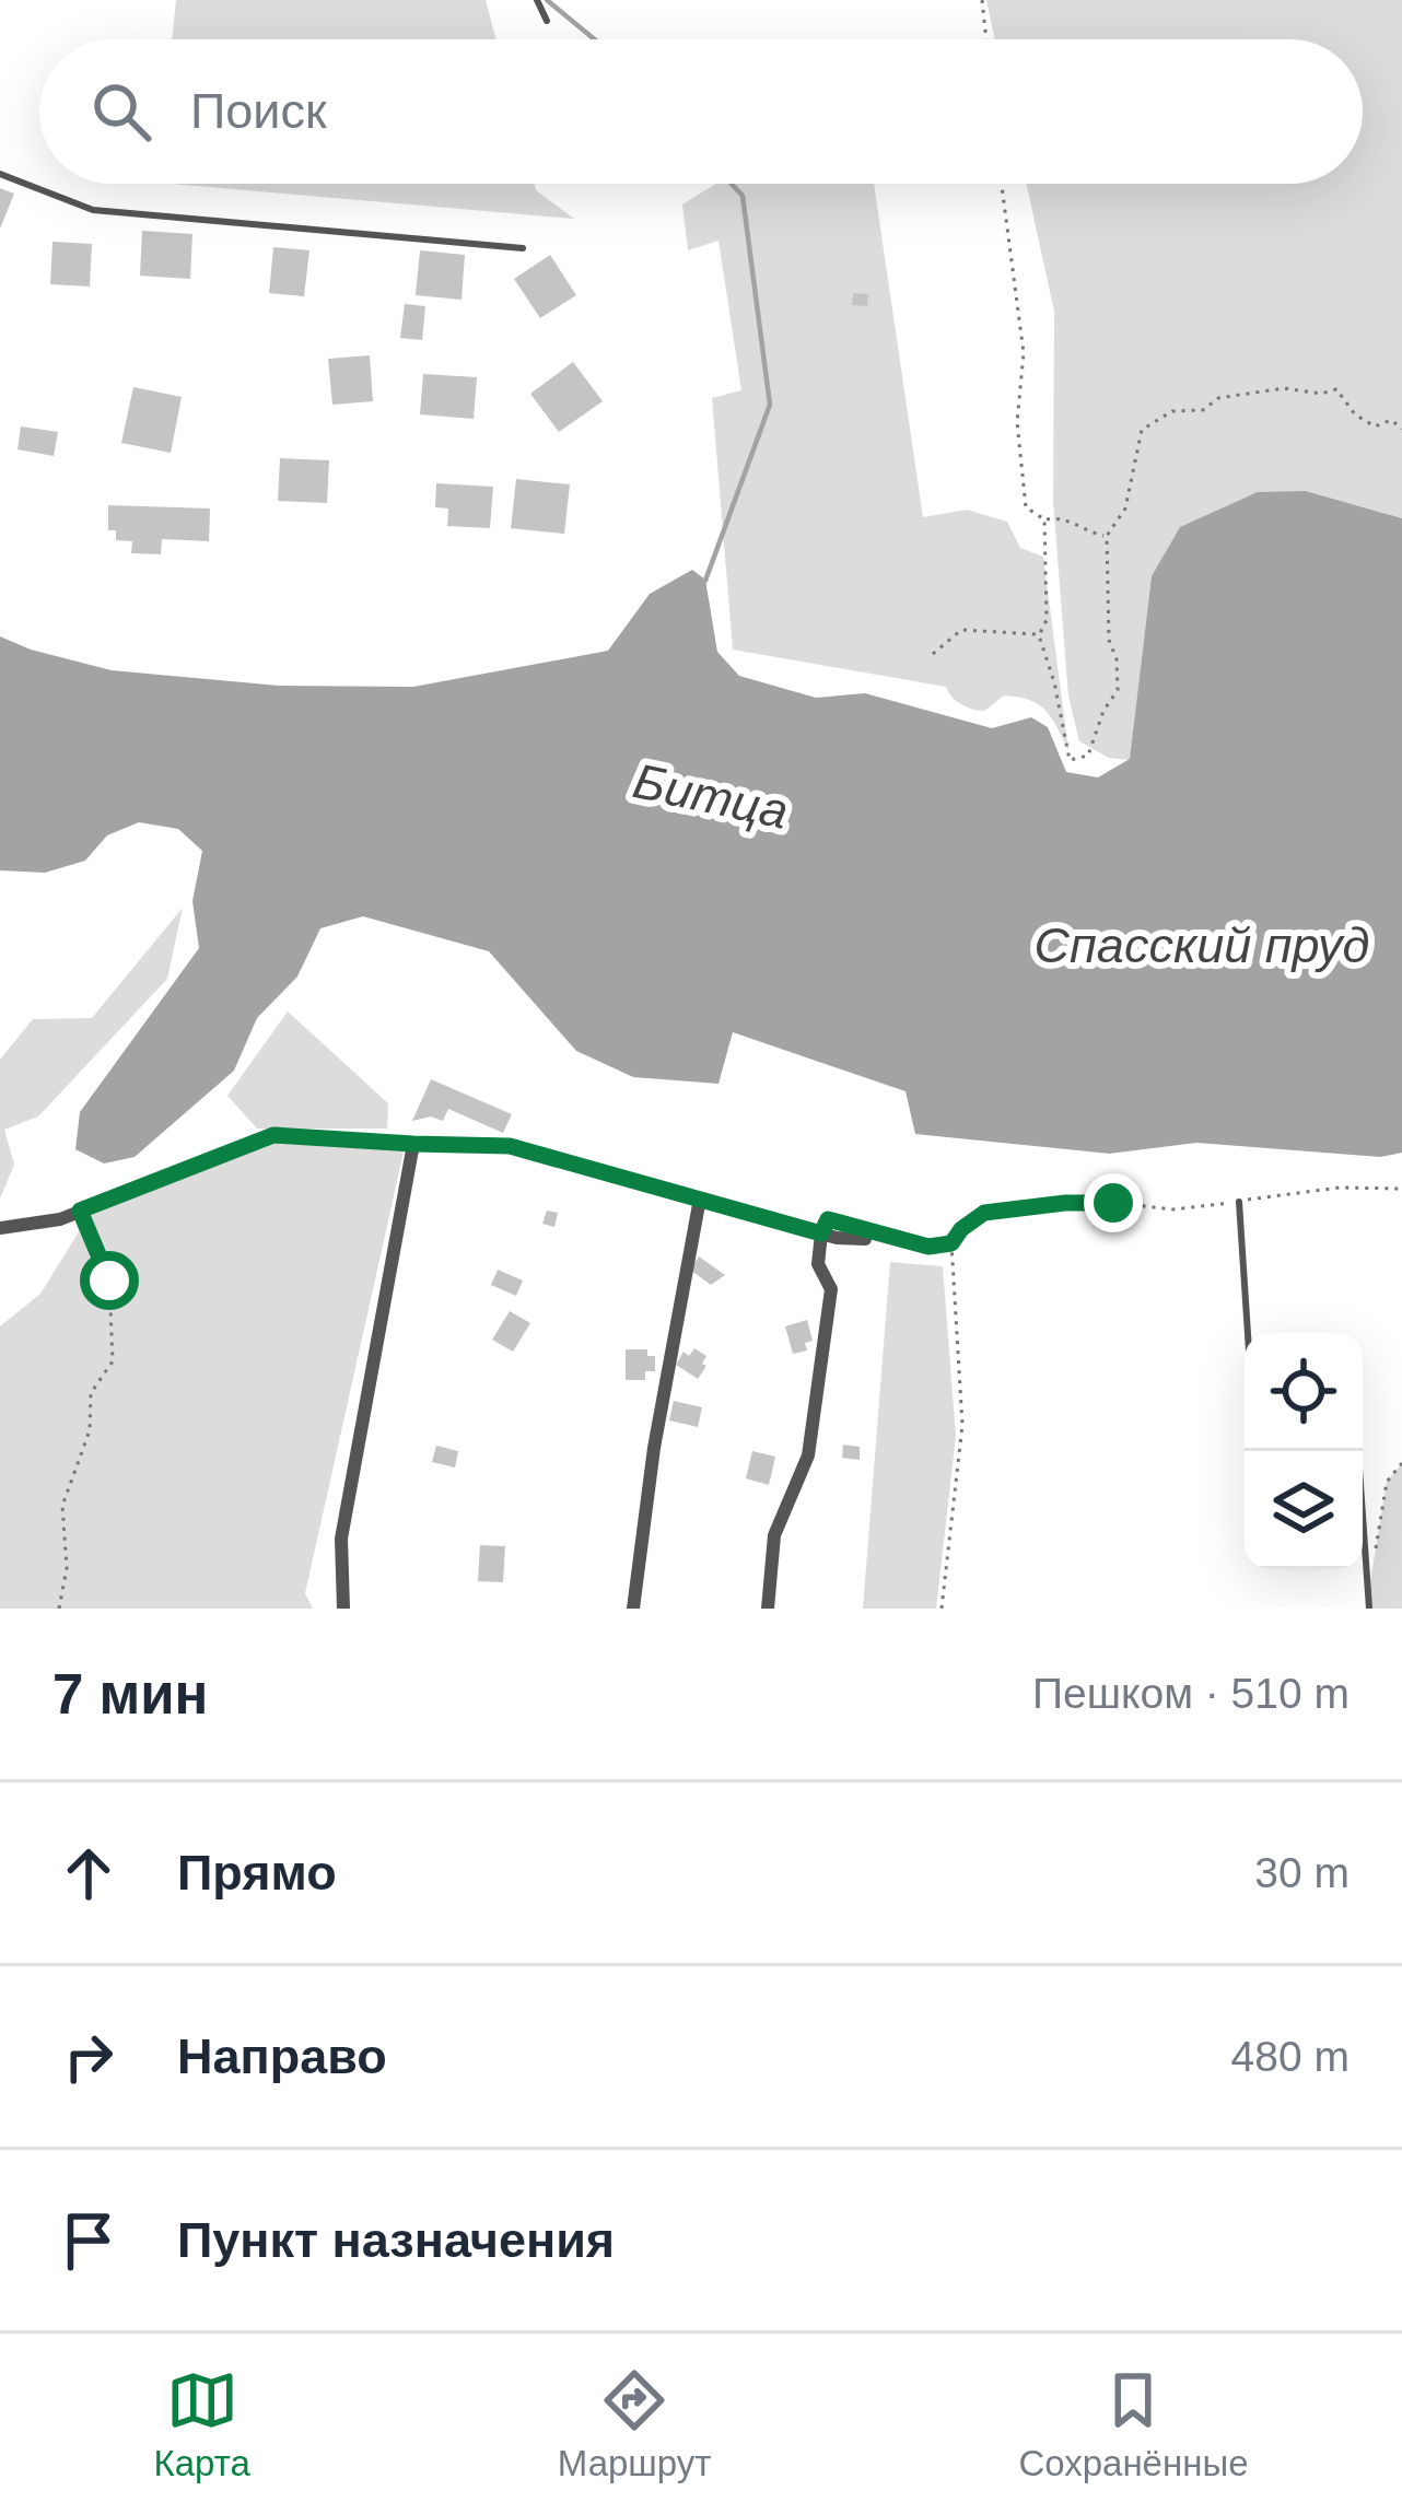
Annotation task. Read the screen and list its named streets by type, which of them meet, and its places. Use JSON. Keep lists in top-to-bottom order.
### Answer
{
  "water": ["Битца", "Спасский пруд"],
  "page": {
    "search": "Поиск",
    "heading": ["7 мин", "Пешком · 510 m"],
    "list": [
      ["Прямо", "30 m"],
      ["Направо", "480 m"],
      "Пункт назначения"
    ],
    "nav": ["Карта", "Маршрут", "Сохранённые"]
  }
}
